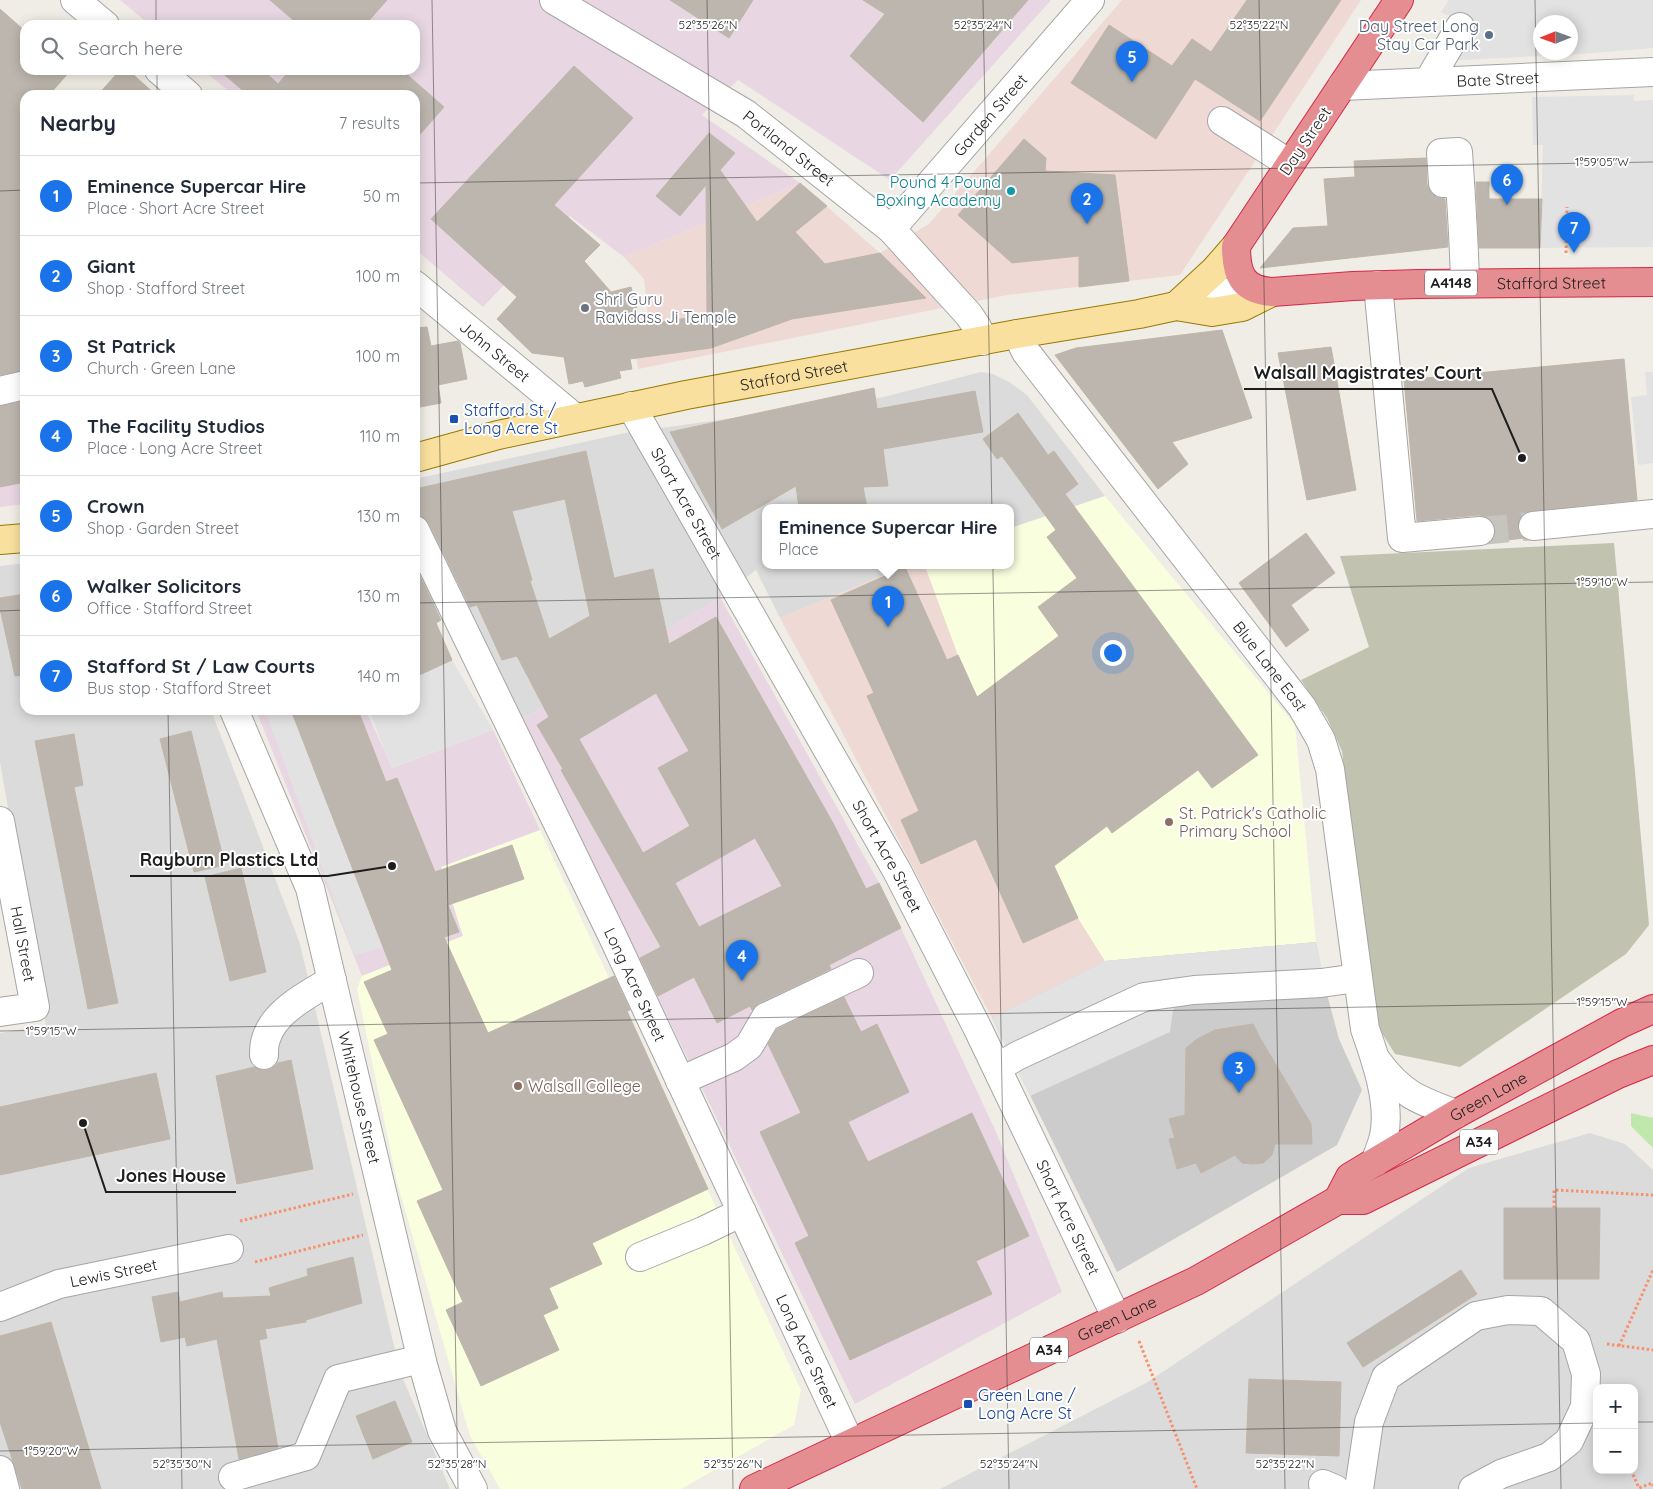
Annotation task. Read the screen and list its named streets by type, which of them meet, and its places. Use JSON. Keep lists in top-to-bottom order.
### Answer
{
  "streets": {
    "highway": [
      "Day Street",
      "Stafford Street",
      "A4148",
      "Green Lane",
      "A34"
    ],
    "street": [
      "Bate Street",
      "Garden Street",
      "Portland Street",
      "John Street",
      "Short Acre Street",
      "Blue Lane East",
      "Hall Street",
      "Long Acre Street",
      "Whitehouse Street",
      "Lewis Street"
    ]
  },
  "crossings": [
    ["Bate Street", "Day Street"],
    ["Garden Street", "Portland Street"],
    ["Portland Street", "Stafford Street"],
    ["Stafford Street", "John Street"],
    ["Stafford Street", "Short Acre Street"],
    ["Stafford Street", "Blue Lane East"],
    ["Short Acre Street", "Green Lane"],
    ["Blue Lane East", "Green Lane"],
    ["Long Acre Street", "Green Lane"]
  ],
  "places": {
    "other": [
      "Day Street Long Stay Car Park",
      "Pound 4 Pound Boxing Academy",
      "Shri Guru Ravidass Ji Temple",
      "Walsall Magistrates' Court",
      "St. Patrick's Catholic Primary School",
      "Rayburn Plastics Ltd",
      "Walsall College",
      "Jones House"
    ],
    "transit": ["Stafford St / Long Acre St", "Green Lane / Long Acre St"]
  },
  "north": "left",
  "page": {
    "search": "Search here",
    "pins": [
      "5",
      "6",
      "2",
      "7",
      "1",
      "4",
      "3"
    ],
    "heading": ["Nearby", "7 results"],
    "list": [
      {
        "mark": "1",
        "name": "Eminence Supercar Hire",
        "note": "Place · Short Acre Street",
        "value": "50 m"
      },
      {
        "mark": "2",
        "name": "Giant",
        "note": "Shop · Stafford Street",
        "value": "100 m"
      },
      {
        "mark": "3",
        "name": "St Patrick",
        "note": "Church · Green Lane",
        "value": "100 m"
      },
      {
        "mark": "4",
        "name": "The Facility Studios",
        "note": "Place · Long Acre Street",
        "value": "110 m"
      },
      {
        "mark": "5",
        "name": "Crown",
        "note": "Shop · Garden Street",
        "value": "130 m"
      },
      {
        "mark": "6",
        "name": "Walker Solicitors",
        "note": "Office · Stafford Street",
        "value": "130 m"
      },
      {
        "mark": "7",
        "name": "Stafford St / Law Courts",
        "note": "Bus stop · Stafford Street",
        "value": "140 m"
      }
    ],
    "popup": ["Eminence Supercar Hire", "Place"],
    "map_buttons": ["+", "−"]
  },
  "coordinates": [
    "52°35'26\"N",
    "52°35'24\"N",
    "52°35'22\"N",
    "1°59'05\"W",
    "1°59'10\"W",
    "1°59'15\"W",
    "1°59'20\"W",
    "52°35'30\"N",
    "52°35'28\"N"
  ]
}
